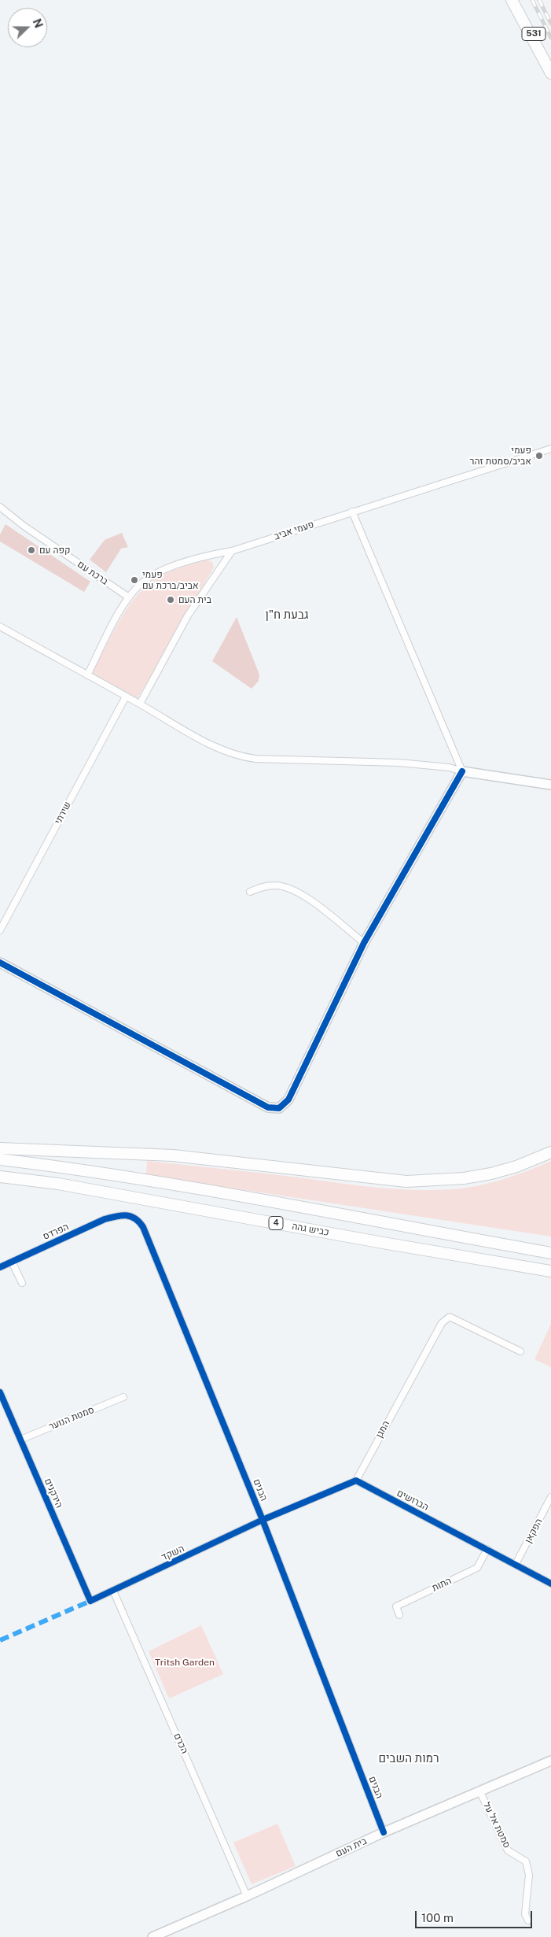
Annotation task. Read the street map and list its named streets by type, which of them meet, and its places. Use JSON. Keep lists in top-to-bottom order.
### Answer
{
  "streets": {
    "highway": ["531", "4", "כביש גהה"],
    "street": [
      "פעמי אביב",
      "ברכת עם",
      "שירתי",
      "הפרדס",
      "סמטת הנוער",
      "המגן",
      "הבנים",
      "הירקנים",
      "הברושים",
      "הפקאן",
      "השקד",
      "התות",
      "הכרם",
      "סמטת אל על",
      "בית העם"
    ]
  },
  "crossings": [
    ["פעמי אביב", "ברכת עם"],
    ["הפרדס", "הבנים"],
    ["סמטת הנוער", "הירקנים"],
    ["המגן", "הברושים"],
    ["הבנים", "השקד"],
    ["הבנים", "בית העם"],
    ["הירקנים", "השקד"],
    ["הברושים", "הפקאן"],
    ["הברושים", "התות"],
    ["השקד", "הכרם"],
    ["הכרם", "בית העם"],
    ["סמטת אל על", "בית העם"]
  ],
  "districts": ["גבעת ח\"ן", "רמות השבים"],
  "parks": ["Tritsh Garden"],
  "places": [
    "פעמי אביב/סמטת זהר",
    "קפה עם",
    "פעמי אביב/ברכת עם",
    "בית העם"
  ],
  "scale_bar": "100 m",
  "north": "right"
}
